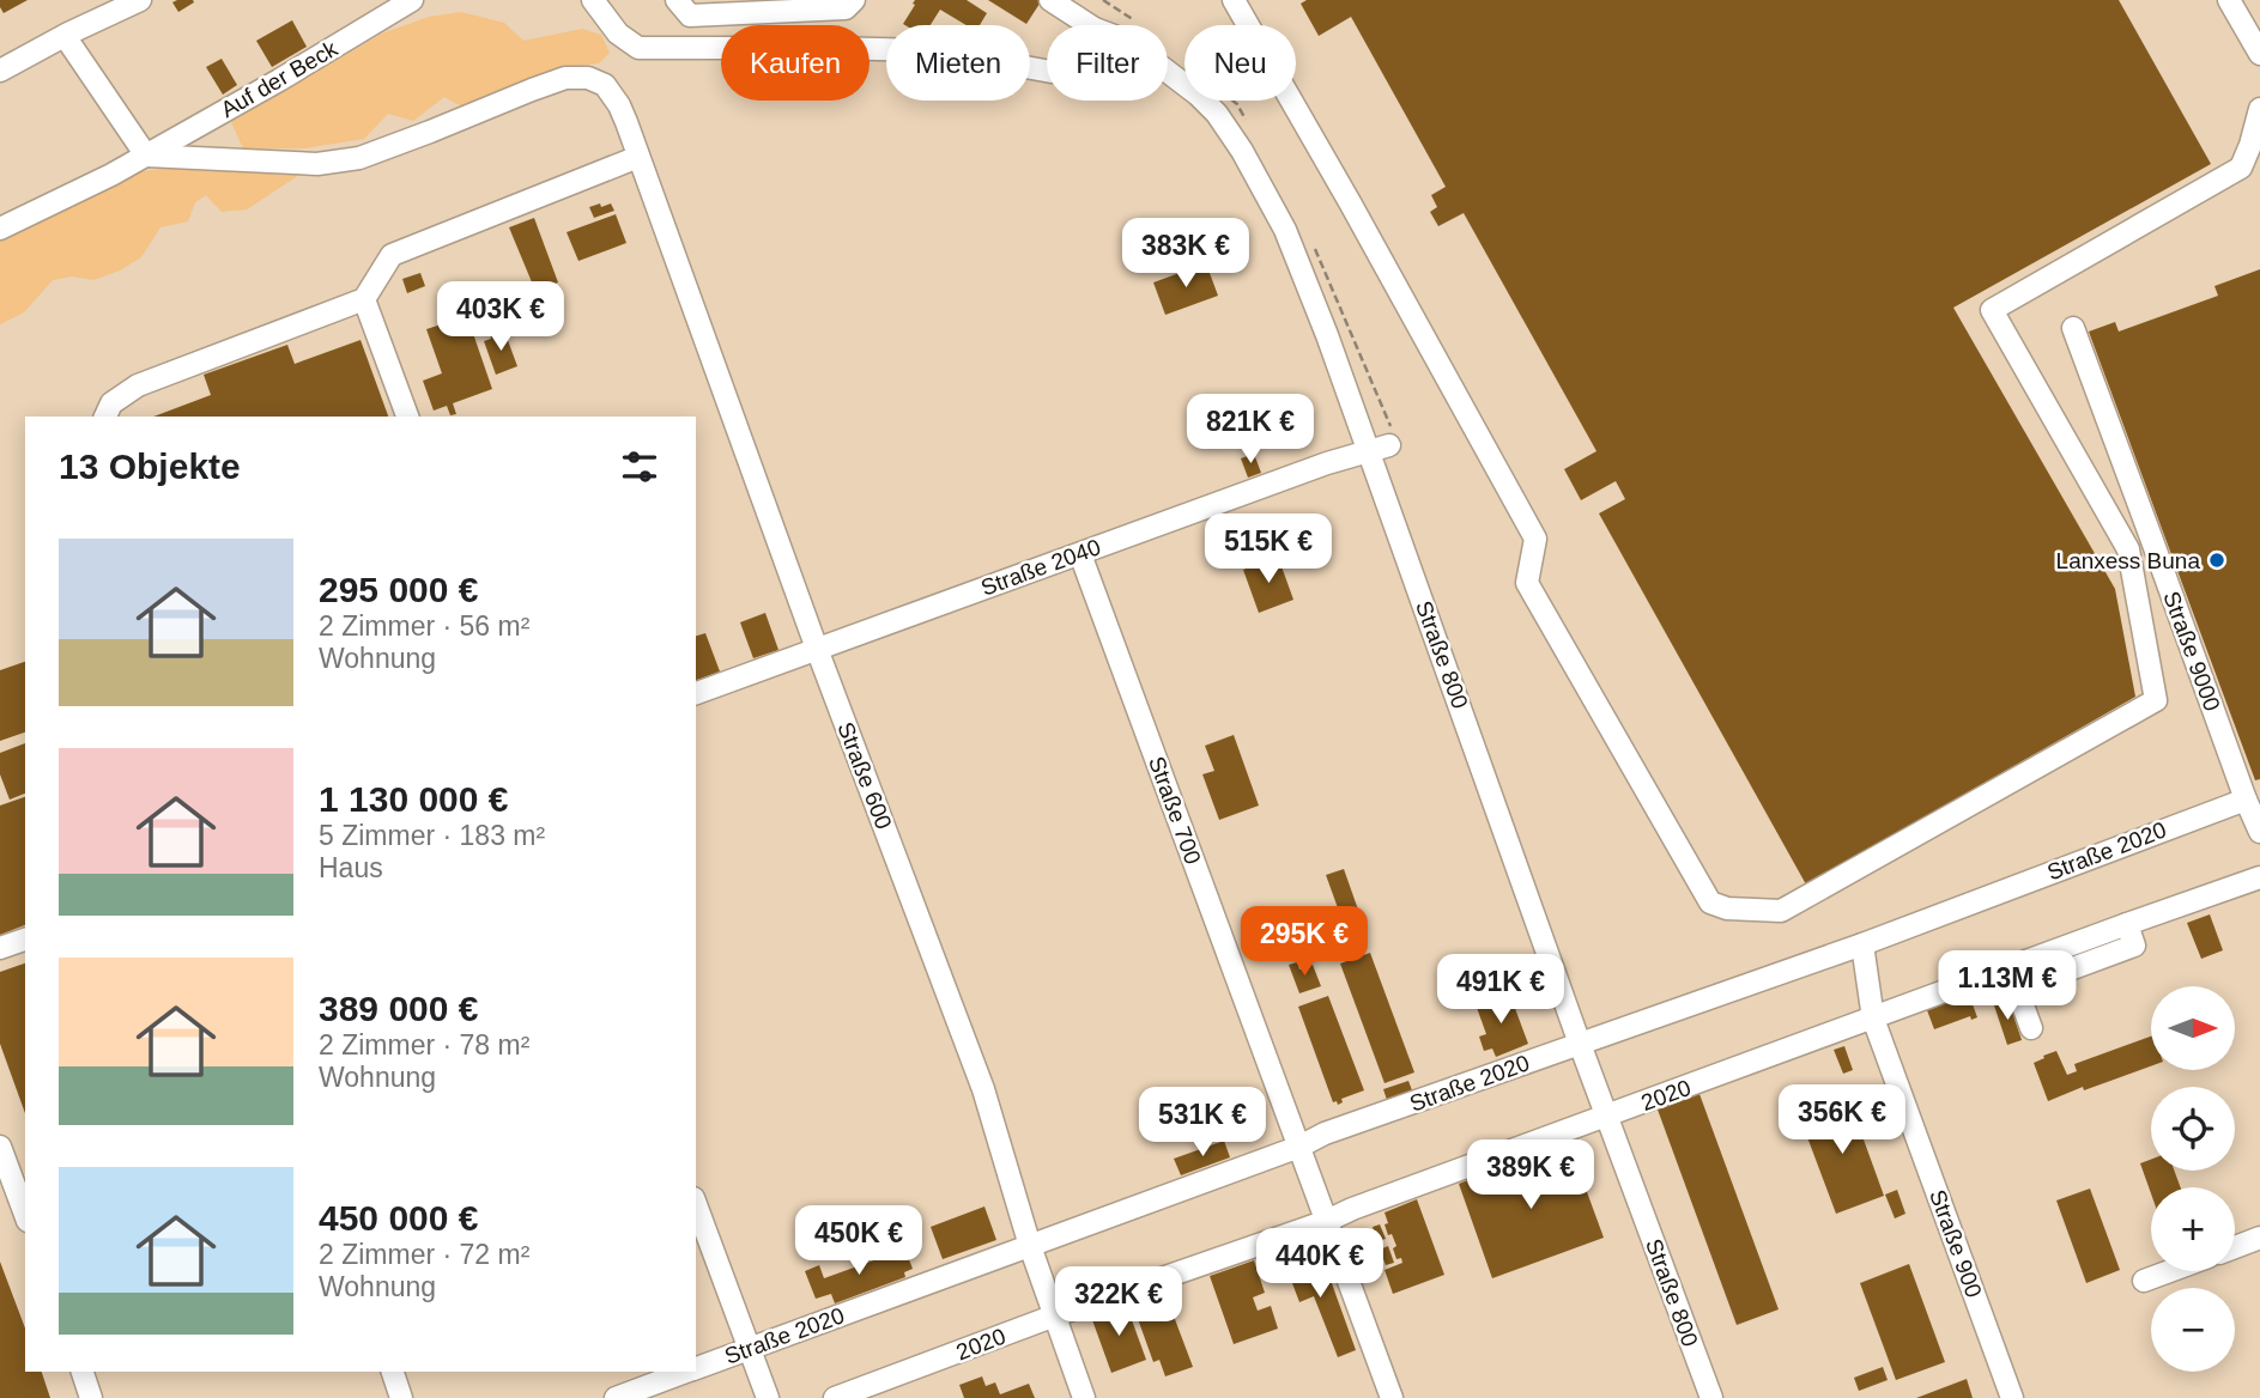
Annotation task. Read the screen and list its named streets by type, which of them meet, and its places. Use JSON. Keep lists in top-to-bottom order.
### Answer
{
  "streets": {
    "street": [
      "Auf der Beck",
      "Straße 2040",
      "Straße 9000",
      "Straße 800",
      "Straße 600",
      "Straße 700",
      "Straße 2020",
      "2020",
      "Straße 900"
    ]
  },
  "crossings": [
    ["Auf der Beck", "Straße 600"],
    ["Straße 2040", "Straße 800"],
    ["Straße 2040", "Straße 600"],
    ["Straße 2040", "Straße 700"],
    ["Straße 9000", "Straße 2020"],
    ["Straße 800", "Straße 2020"],
    ["Straße 800", "2020"],
    ["Straße 600", "Straße 2020"],
    ["Straße 600", "2020"],
    ["Straße 700", "Straße 2020"],
    ["Straße 700", "2020"],
    ["Straße 2020", "Straße 900"],
    ["2020", "Straße 900"]
  ],
  "places": ["Lanxess Buna"],
  "north": "right",
  "page": {
    "chip": [
      "Kaufen",
      "Mieten",
      "Filter",
      "Neu"
    ],
    "price": [
      "383K €",
      "403K €",
      "821K €",
      "515K €",
      "295K €",
      "1.13M €",
      "491K €",
      "356K €",
      "531K €",
      "389K €",
      "450K €",
      "440K €",
      "322K €"
    ],
    "heading": "13 Objekte",
    "list": [
      {
        "name": "295 000 €",
        "note": "2 Zimmer · 56 m² · Wohnung"
      },
      {
        "name": "1 130 000 €",
        "note": "5 Zimmer · 183 m² · Haus"
      },
      {
        "name": "389 000 €",
        "note": "2 Zimmer · 78 m² · Wohnung"
      },
      {
        "name": "450 000 €",
        "note": "2 Zimmer · 72 m² · Wohnung"
      }
    ],
    "map_buttons": ["+", "−"]
  }
}
